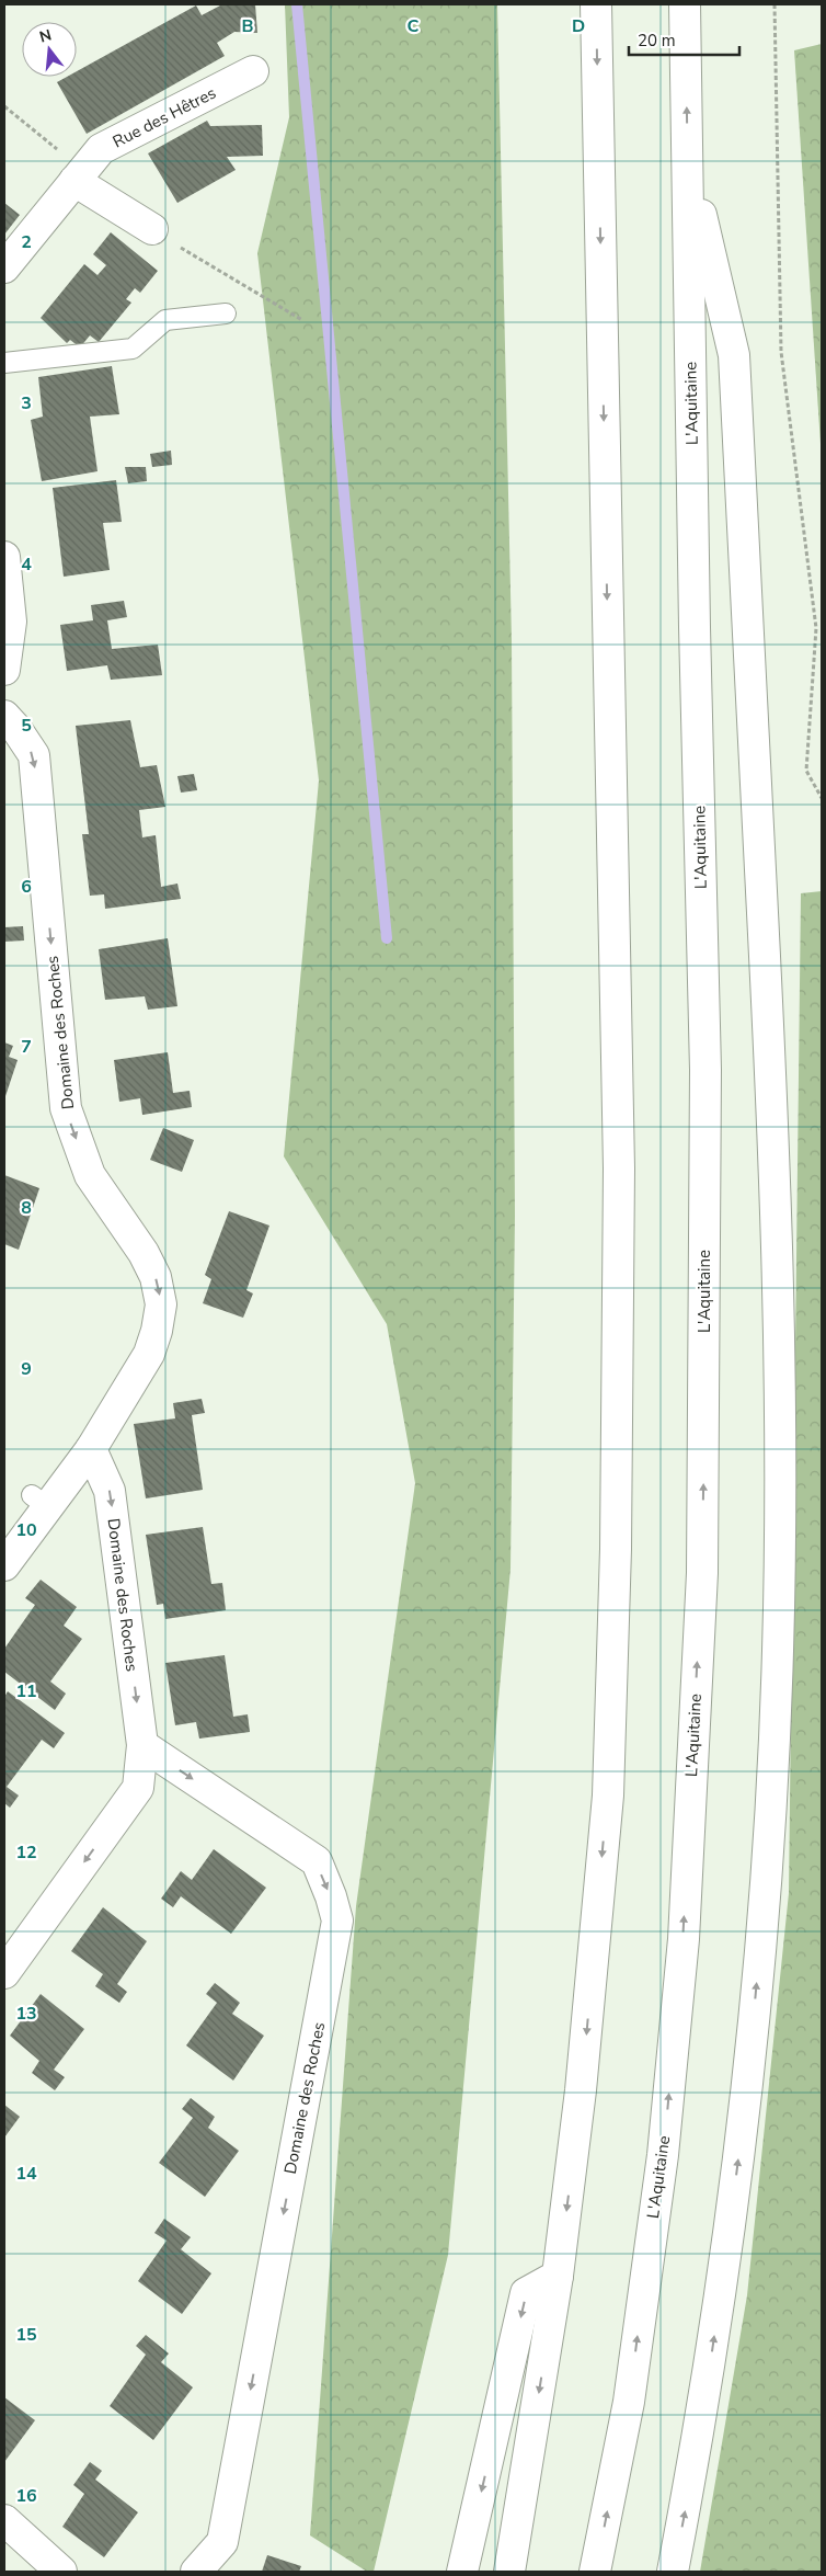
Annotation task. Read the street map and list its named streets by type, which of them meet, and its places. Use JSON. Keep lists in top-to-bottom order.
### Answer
{
  "streets": {
    "main road": ["Rue des Hêtres", "L'Aquitaine", "Domaine des Roches"]
  },
  "one_way": ["Domaine des Roches"],
  "scale_bar": "20 m",
  "north": "top",
  "grid": {
    "columns": ["B", "C", "D"],
    "rows": [
      "2",
      "3",
      "4",
      "5",
      "6",
      "7",
      "8",
      "9",
      "10",
      "11",
      "12",
      "13",
      "14",
      "15",
      "16"
    ]
  }
}
